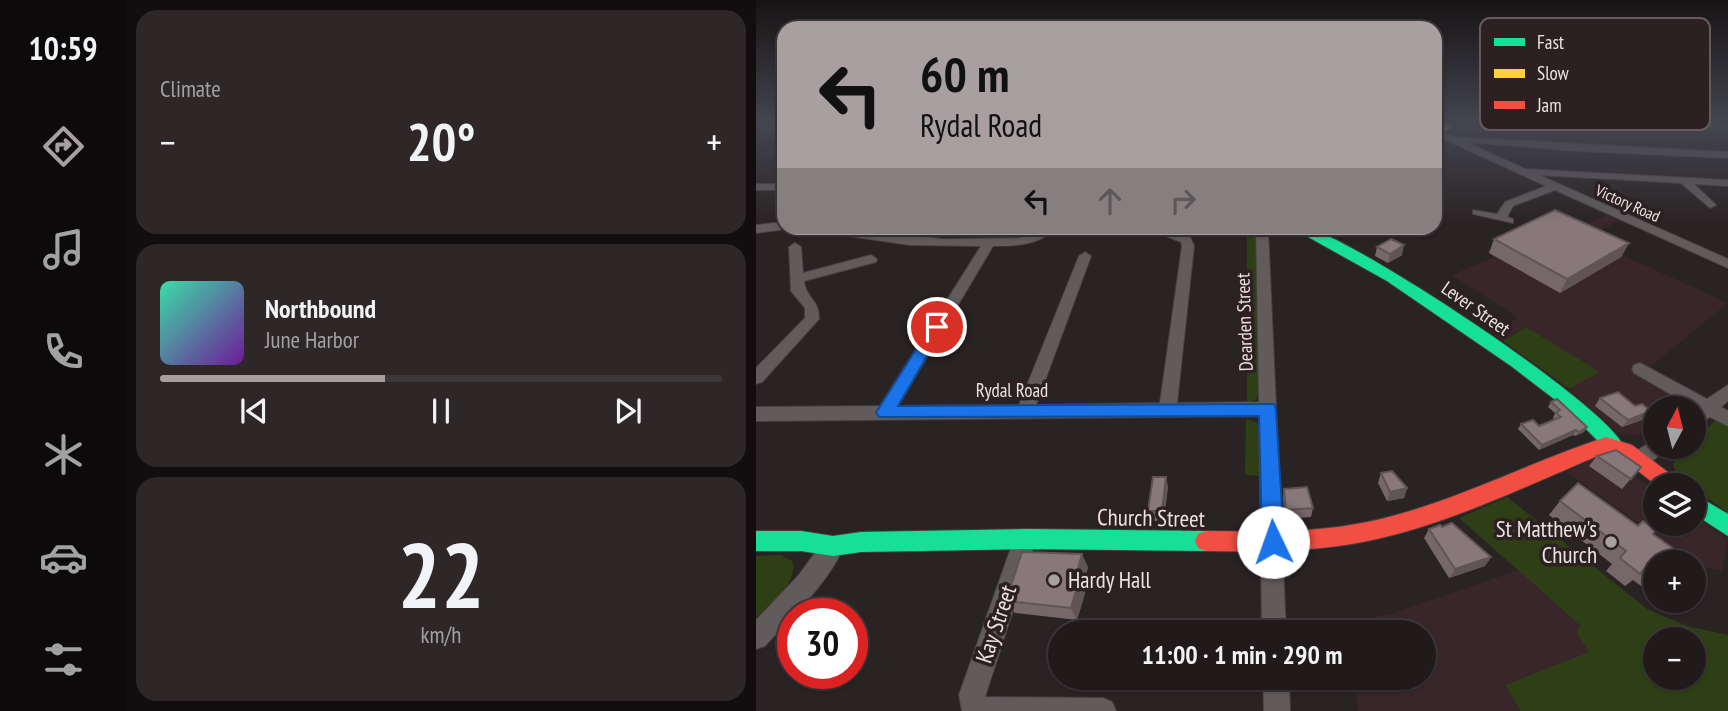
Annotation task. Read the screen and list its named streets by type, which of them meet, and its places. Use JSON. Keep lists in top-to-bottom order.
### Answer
{
  "streets": {
    "main road": ["Lever Street", "Church Street"],
    "street": [
      "Victory Road",
      "Dearden Street",
      "Rydal Road",
      "Kay Street"
    ]
  },
  "crossings": [
    ["Lever Street", "Church Street"],
    ["Dearden Street", "Rydal Road"],
    ["Dearden Street", "Church Street"],
    ["Church Street", "Kay Street"]
  ],
  "places": ["St Matthew's Church", "Hardy Hall"],
  "legend": ["Fast", "Slow", "Jam"],
  "north": "top",
  "page": {
    "tabs": "10:59",
    "tile": [
      "Climate",
      ["22", "km/h"]
    ],
    "turn": ["60 m", "Rydal Road"],
    "heat": ["−", "20°", "+"],
    "song": ["Northbound", "June Harbor"],
    "map_buttons": ["+", "−"],
    "limit": "30",
    "trip": "11:00 · 1 min · 290 m"
  }
}
